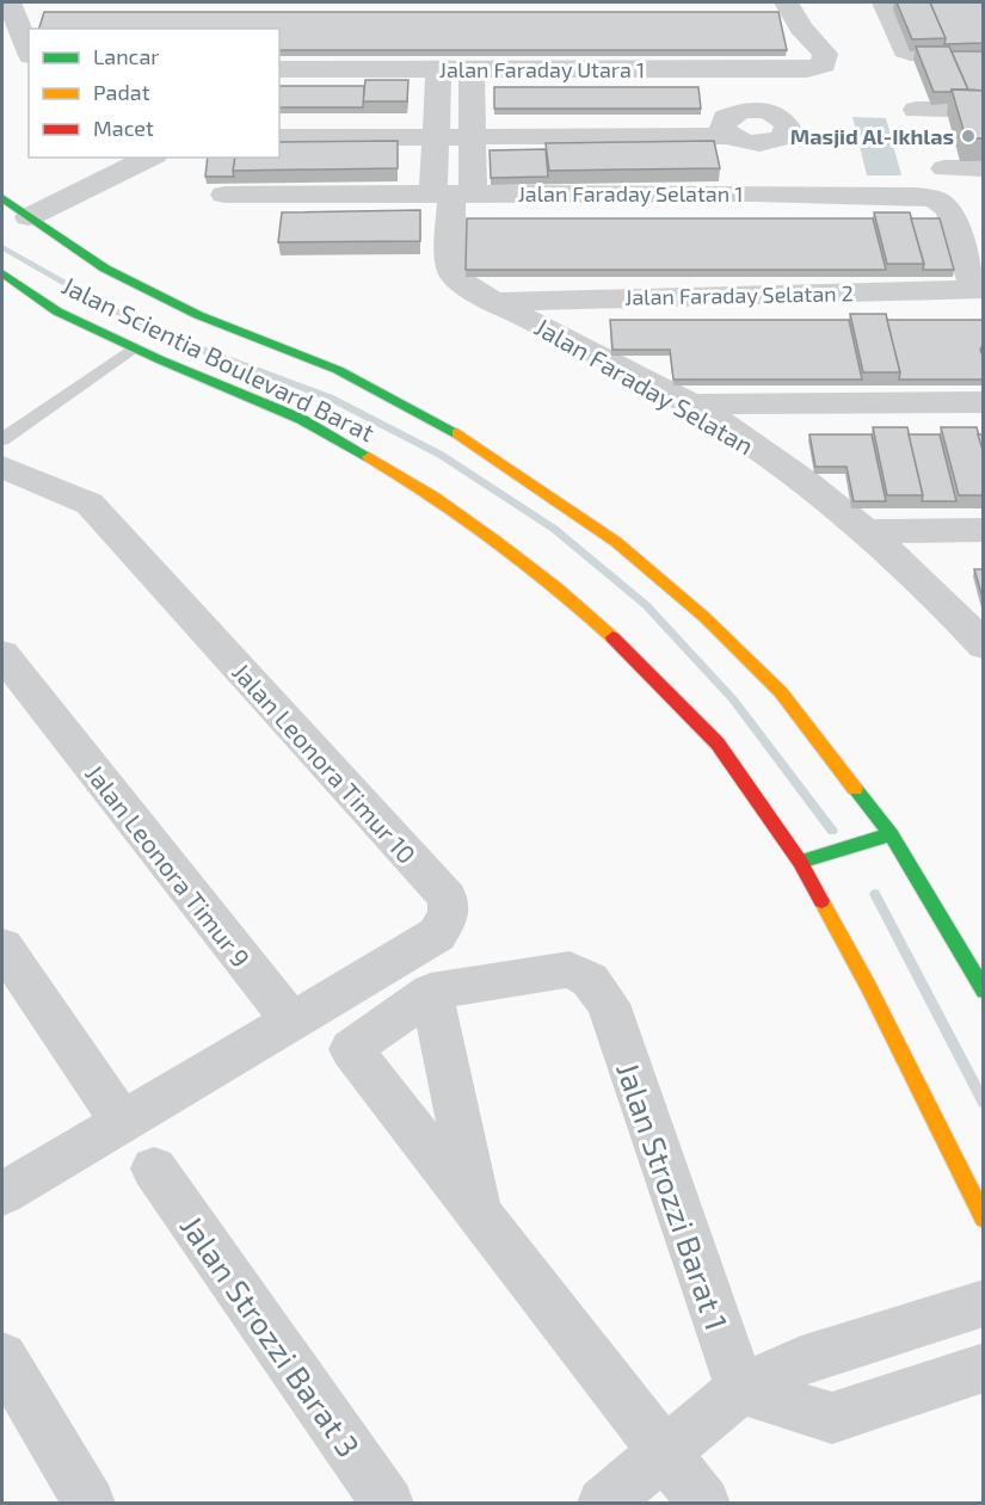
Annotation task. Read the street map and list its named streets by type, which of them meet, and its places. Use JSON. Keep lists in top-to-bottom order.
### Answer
{
  "streets": {
    "street": [
      "Jalan Faraday Utara 1",
      "Jalan Faraday Selatan 1",
      "Jalan Faraday Selatan 2",
      "Jalan Scientia Boulevard Barat",
      "Jalan Faraday Selatan",
      "Jalan Leonora Timur 10",
      "Jalan Leonora Timur 9",
      "Jalan Strozzi Barat 1",
      "Jalan Strozzi Barat 3"
    ]
  },
  "crossings": [
    ["Jalan Faraday Selatan 1", "Jalan Faraday Selatan 2"],
    ["Jalan Faraday Selatan 1", "Jalan Faraday Selatan"],
    ["Jalan Faraday Selatan 2", "Jalan Faraday Selatan"],
    ["Jalan Leonora Timur 10", "Jalan Leonora Timur 9"]
  ],
  "places": ["Masjid Al-Ikhlas"],
  "legend": ["Lancar", "Padat", "Macet"]
}
